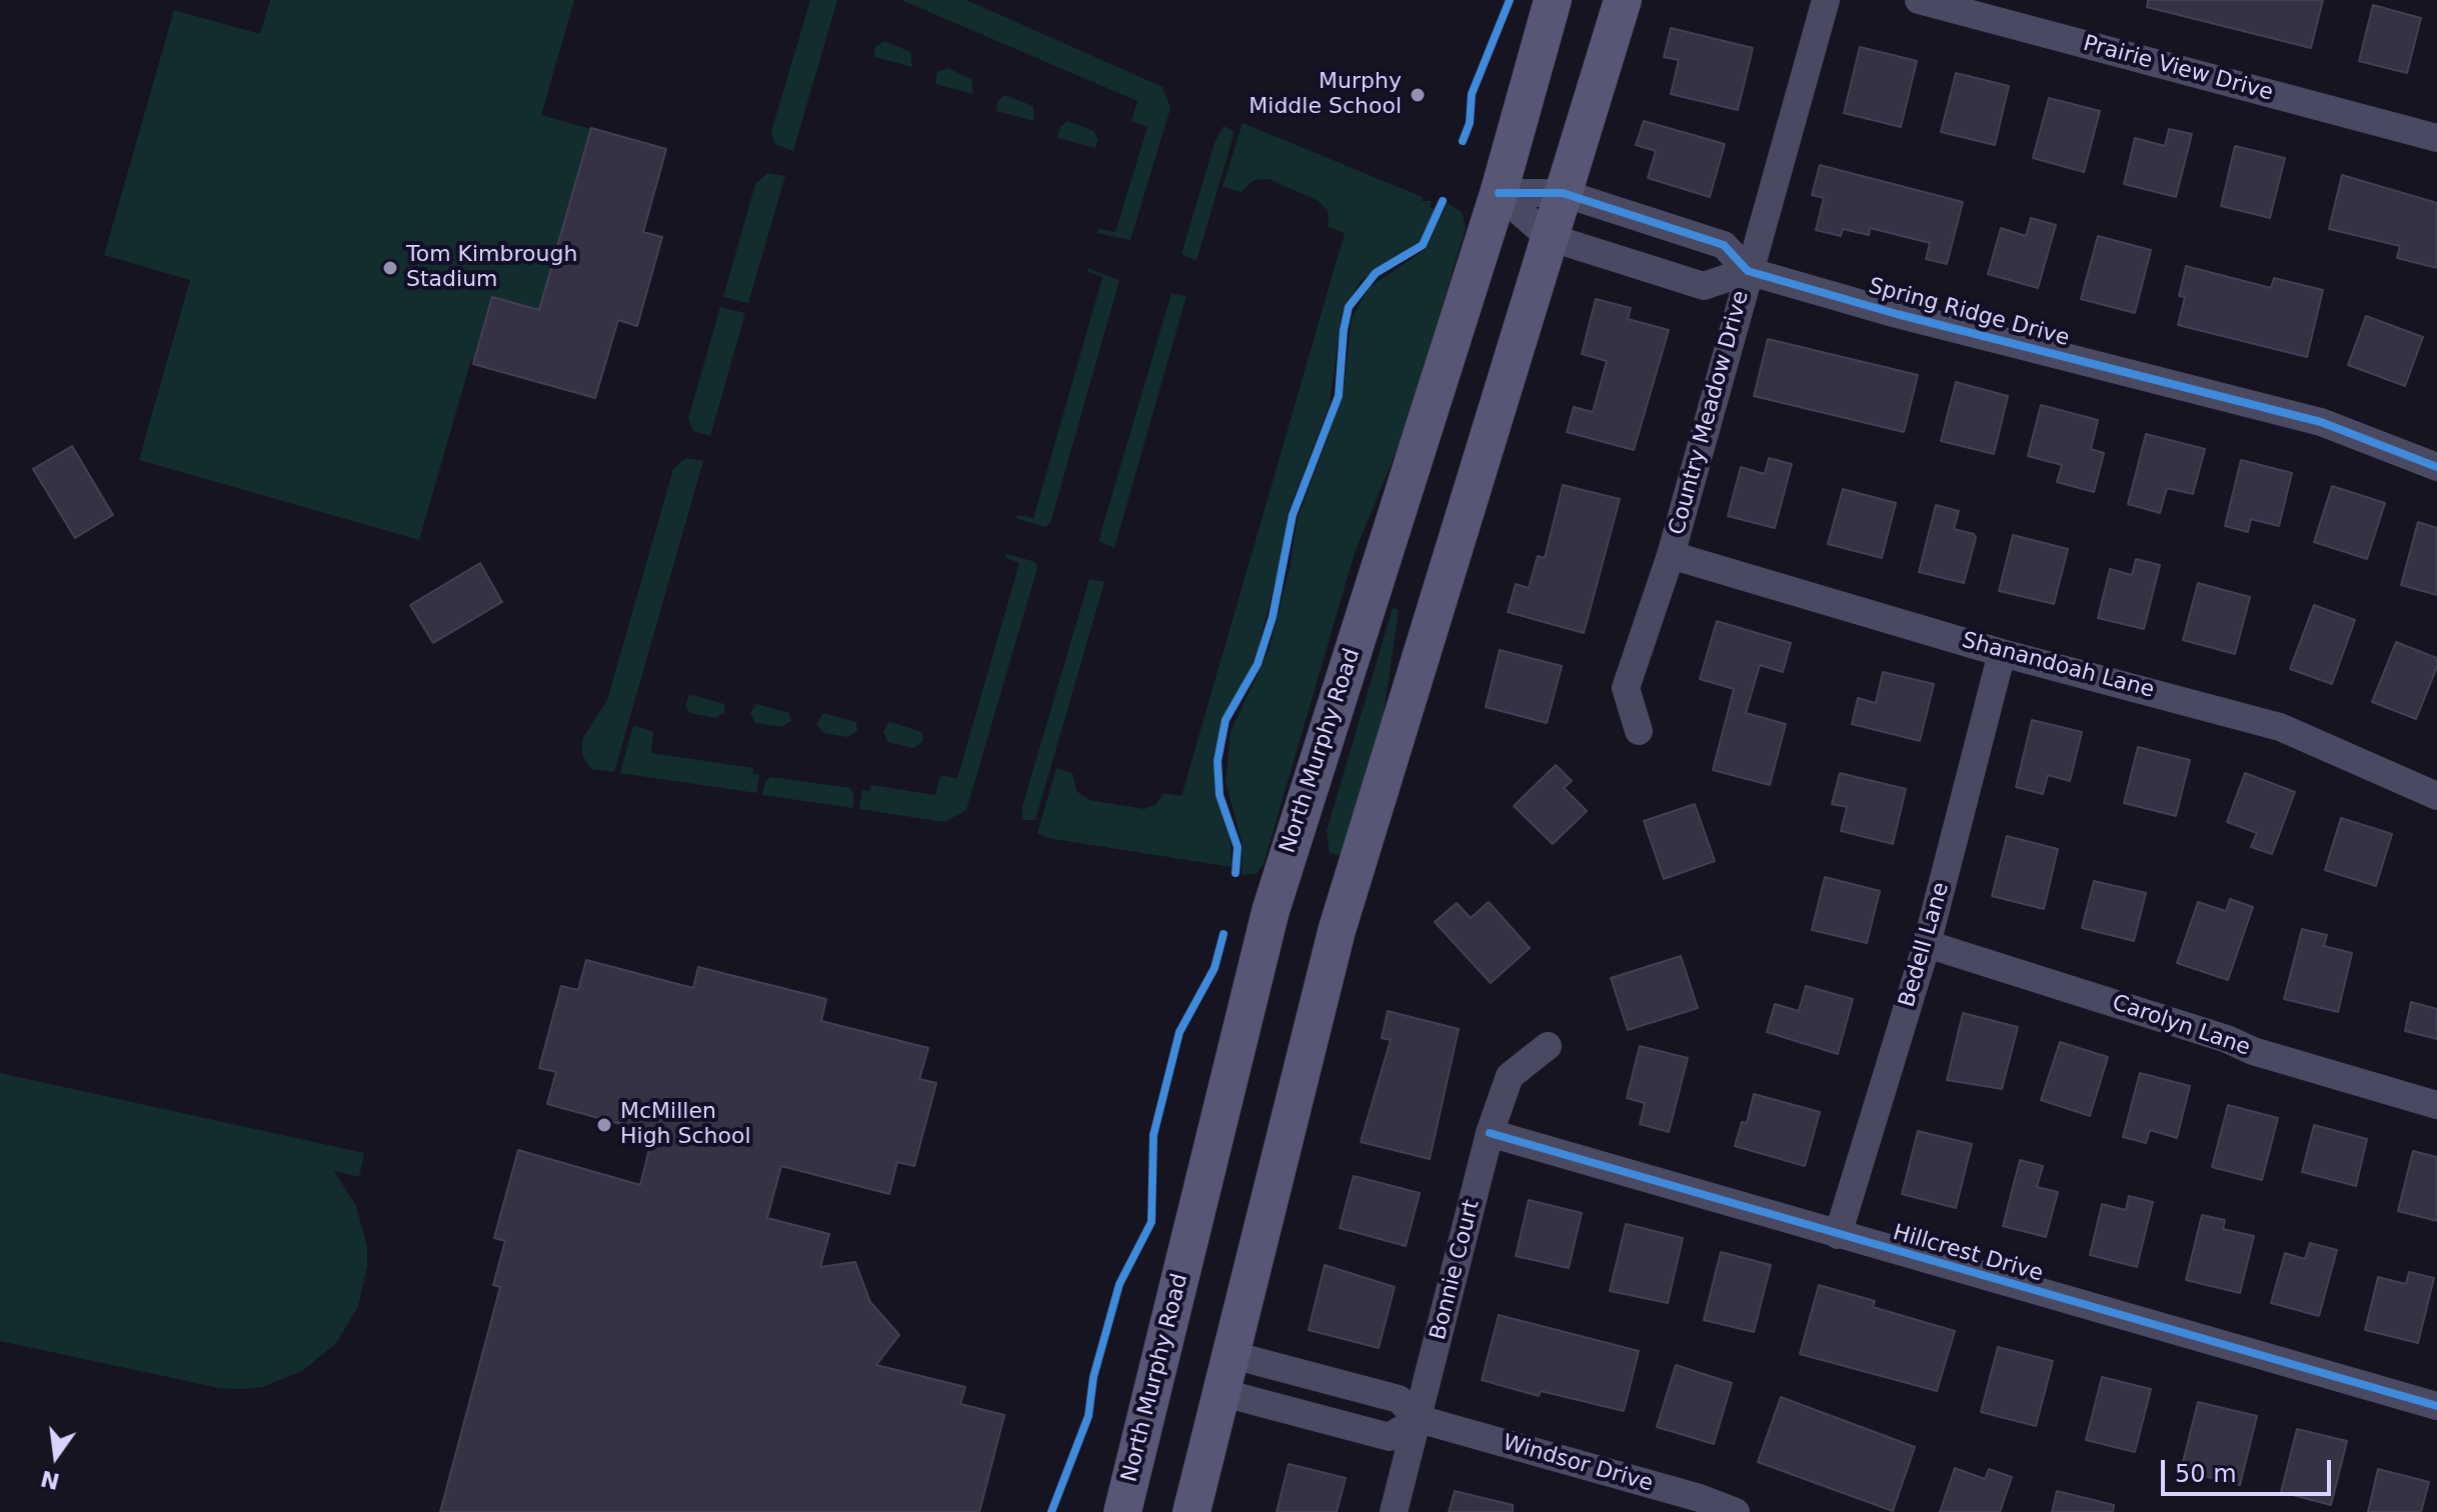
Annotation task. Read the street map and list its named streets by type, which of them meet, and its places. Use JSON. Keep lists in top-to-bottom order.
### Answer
{
  "streets": {
    "main road": ["North Murphy Road"],
    "street": [
      "Prairie View Drive",
      "Spring Ridge Drive",
      "Country Meadow Drive",
      "Shanandoah Lane",
      "Bedell Lane",
      "Carolyn Lane",
      "Hillcrest Drive",
      "Bonnie Court",
      "Windsor Drive"
    ]
  },
  "crossings": [
    ["Spring Ridge Drive", "Country Meadow Drive"],
    ["Spring Ridge Drive", "North Murphy Road"],
    ["Country Meadow Drive", "Shanandoah Lane"],
    ["Shanandoah Lane", "Bedell Lane"],
    ["Bedell Lane", "Carolyn Lane"],
    ["Bedell Lane", "Hillcrest Drive"],
    ["Hillcrest Drive", "Bonnie Court"],
    ["Bonnie Court", "Windsor Drive"]
  ],
  "places": ["Murphy Middle School", "Tom Kimbrough Stadium", "McMillen High School"],
  "scale_bar": "50 m",
  "north": "bottom"
}
